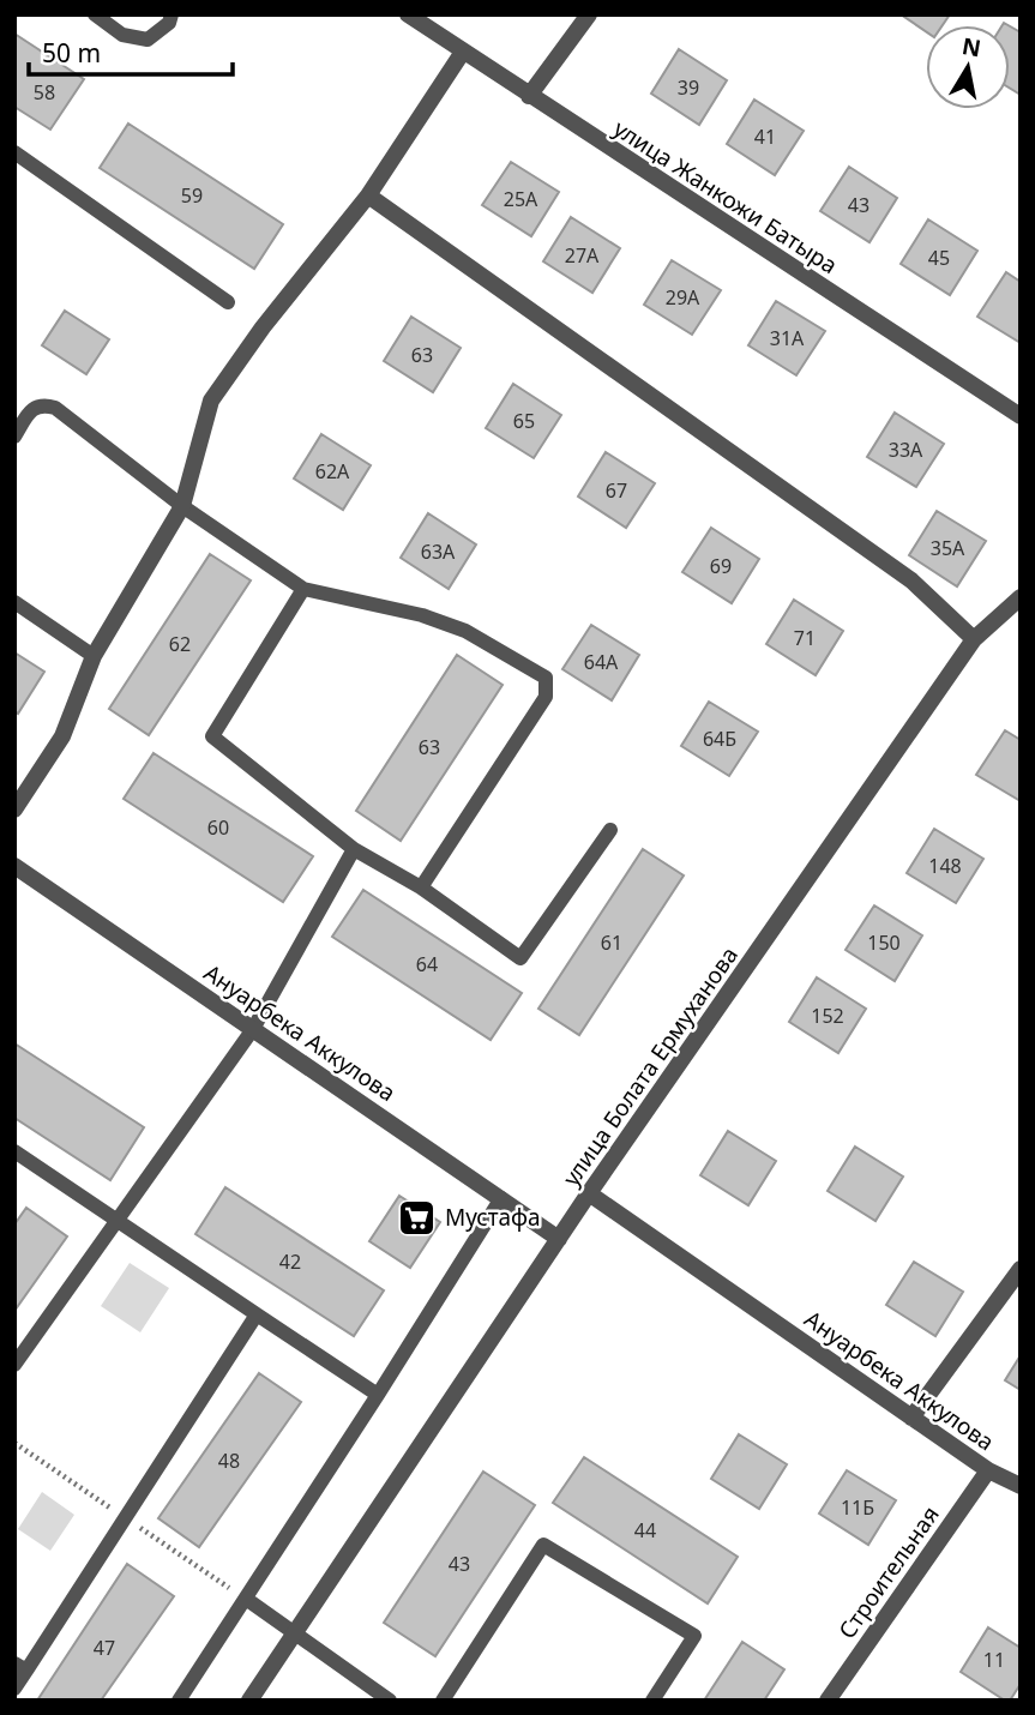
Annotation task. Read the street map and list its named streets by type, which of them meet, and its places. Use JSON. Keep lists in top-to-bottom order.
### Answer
{
  "streets": {
    "street": [
      "улица Жанкожи Батыра",
      "Ануарбека Аккулова",
      "улица Болата Ермуханова",
      "Строительная"
    ]
  },
  "crossings": [
    ["Ануарбека Аккулова", "улица Болата Ермуханова"],
    ["Ануарбека Аккулова", "Строительная"]
  ],
  "places": {
    "supermarket": ["Мустафа"]
  },
  "house_numbers": [
    "39",
    "58",
    "41",
    "59",
    "25А",
    "43",
    "27А",
    "45",
    "29А",
    "31А",
    "63",
    "65",
    "33А",
    "62А",
    "67",
    "35А",
    "63А",
    "69",
    "71",
    "62",
    "64А",
    "64Б",
    "63",
    "60",
    "148",
    "61",
    "150",
    "64",
    "152",
    "42",
    "48",
    "11Б",
    "44",
    "43",
    "47",
    "11"
  ],
  "scale_bar": "50 m",
  "north": "top"
}
